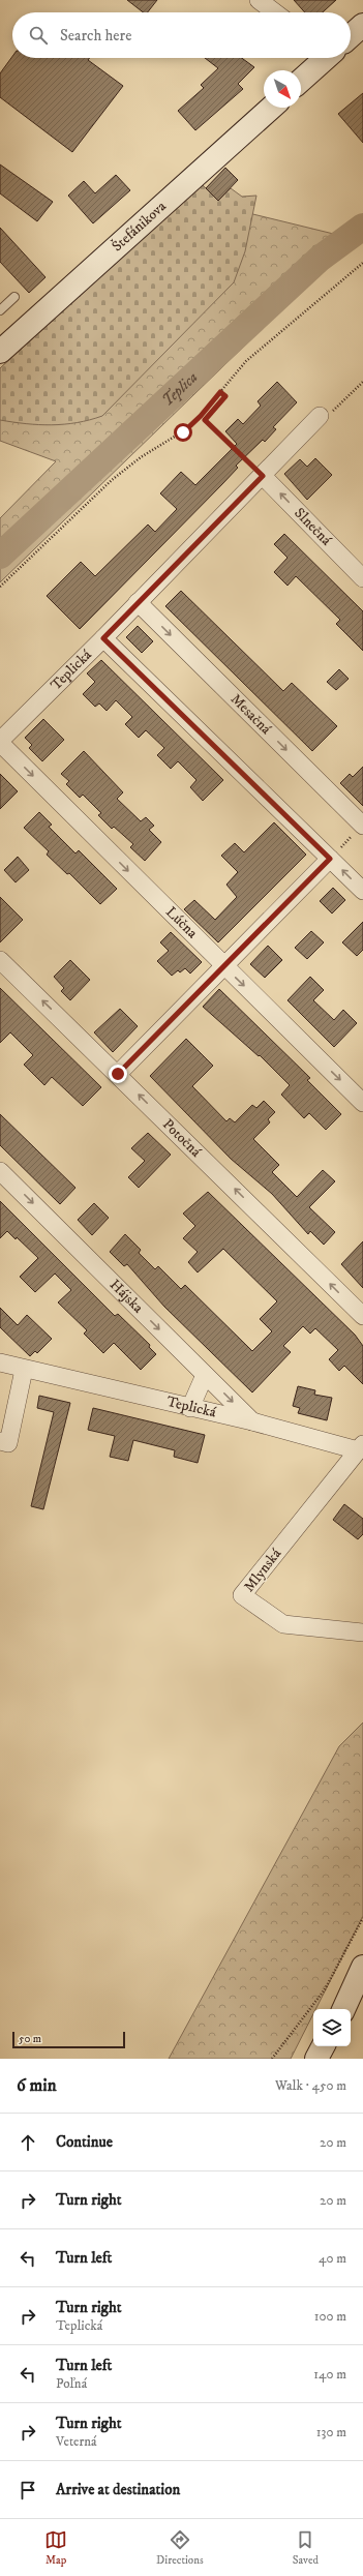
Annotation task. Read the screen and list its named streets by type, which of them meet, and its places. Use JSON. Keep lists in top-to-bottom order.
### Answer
{
  "streets": {
    "street": [
      "Štefánikova",
      "Slnečná",
      "Teplická",
      "Mesačná",
      "Lúčna",
      "Potočná",
      "Hájska",
      "Mlynská"
    ]
  },
  "crossings": [
    ["Slnečná", "Teplická"],
    ["Teplická", "Mesačná"],
    ["Teplická", "Lúčna"],
    ["Teplická", "Hájska"],
    ["Teplická", "Mlynská"]
  ],
  "one_way": ["Slnečná", "Potočná", "Hájska"],
  "water": ["Teplica"],
  "scale_bar": "50 m",
  "north": "bottom right",
  "page": {
    "search": "Search here",
    "scale": "50 m",
    "heading": ["6 min", "Walk · 450 m"],
    "list": [
      ["Continue", "20 m"],
      ["Turn right", "20 m"],
      ["Turn left", "40 m"],
      ["Turn right", "Teplická", "100 m"],
      ["Turn left", "Poľná", "140 m"],
      ["Turn right", "Veterná", "130 m"],
      "Arrive at destination"
    ],
    "nav": ["Map", "Directions", "Saved"]
  }
}
